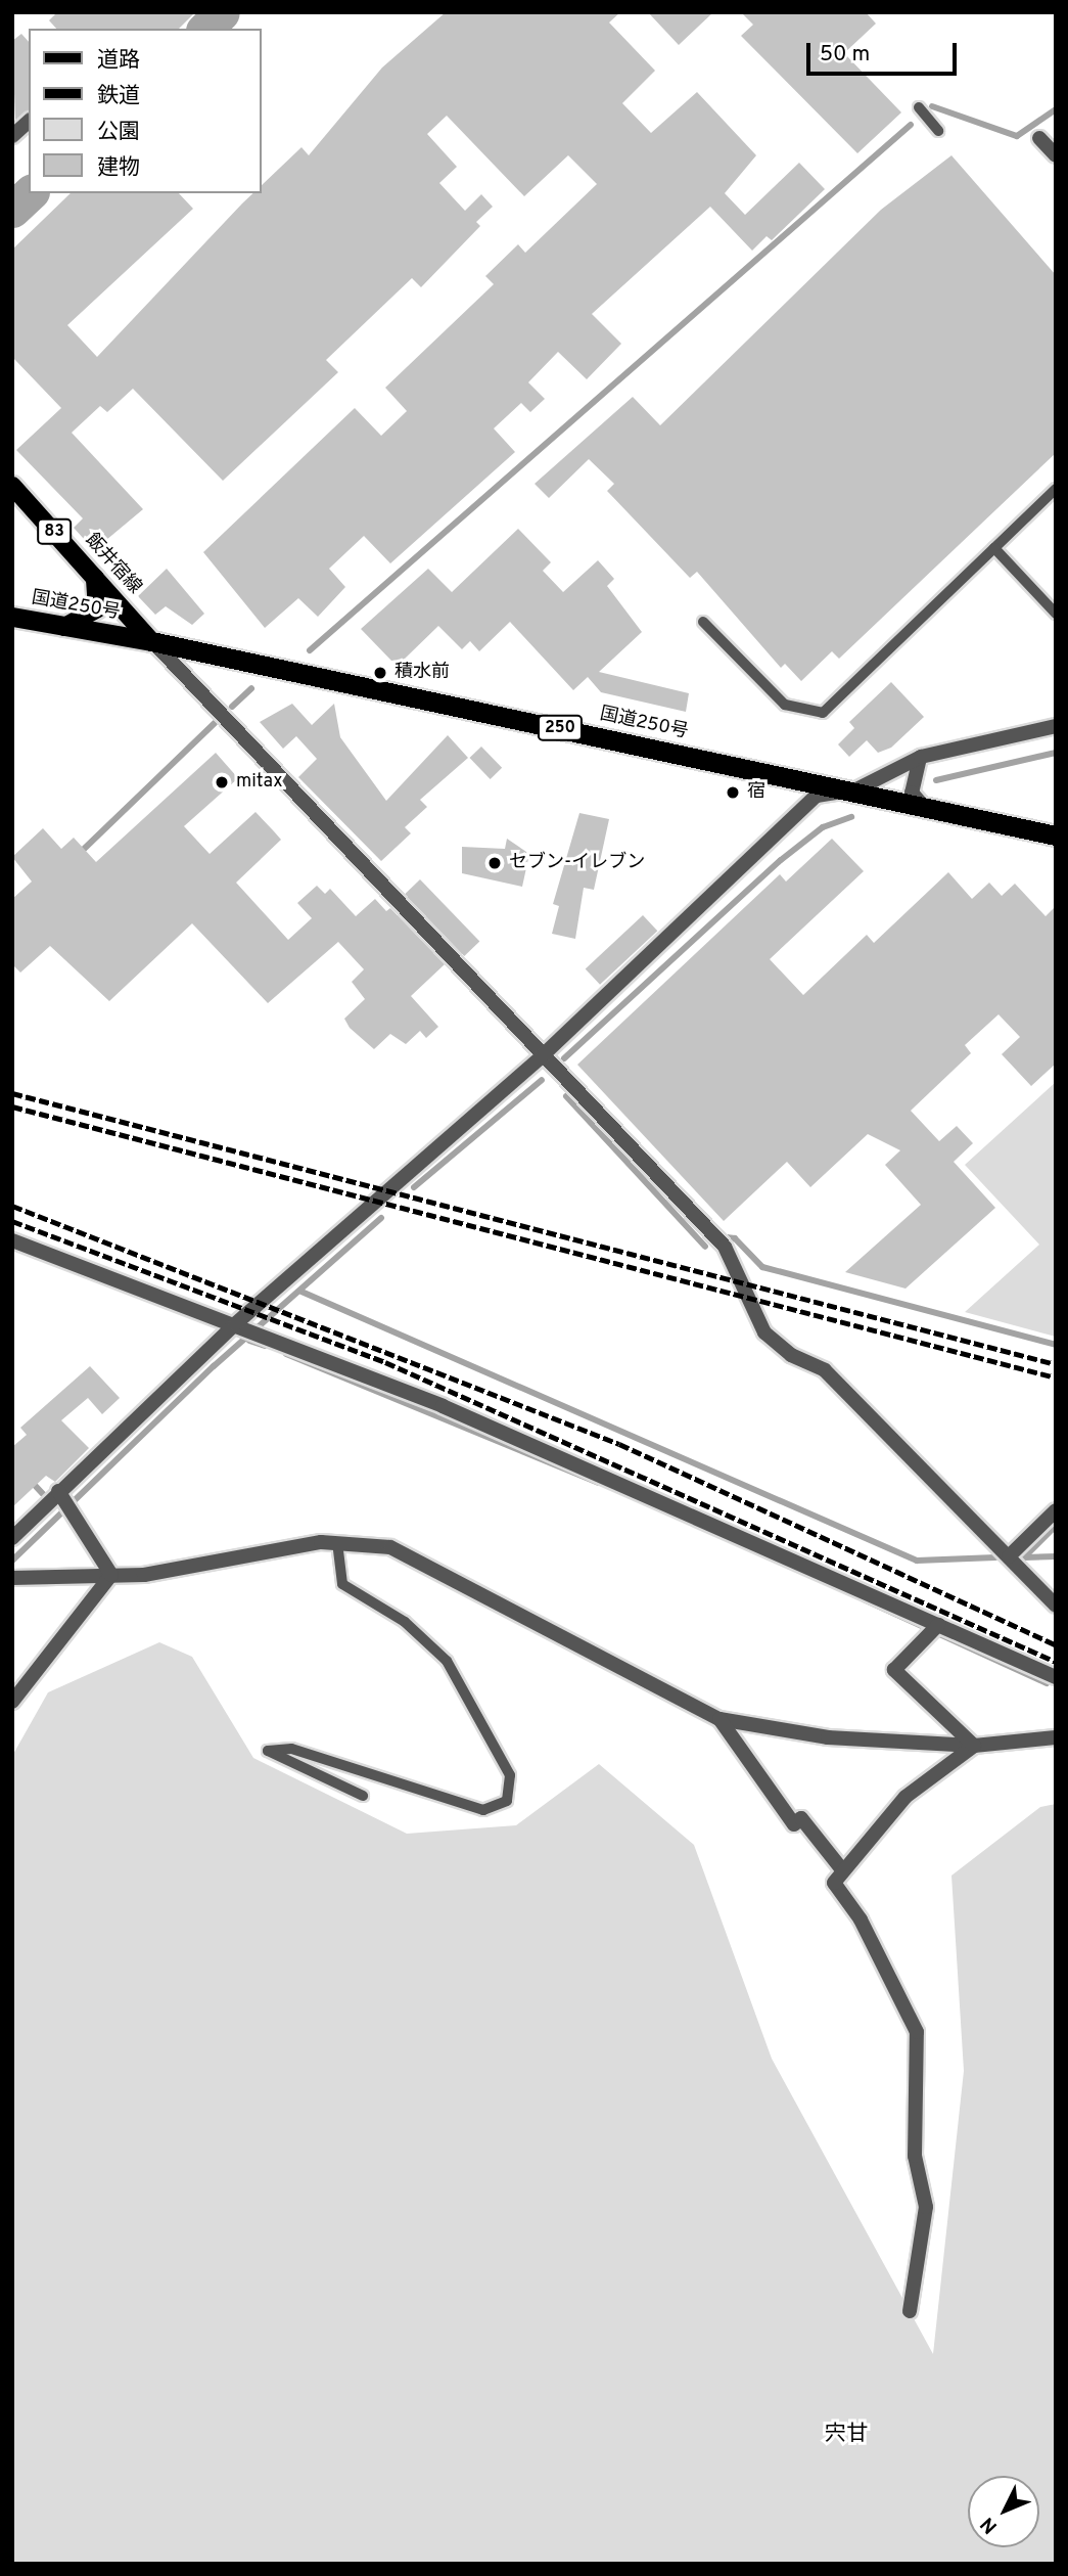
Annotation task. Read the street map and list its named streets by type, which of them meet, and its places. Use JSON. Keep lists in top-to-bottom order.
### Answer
{
  "streets": {
    "highway": ["国道250号", "250"],
    "main road": ["83", "飯井宿線"]
  },
  "crossings": [
    ["飯井宿線", "国道250号"]
  ],
  "districts": ["宍甘"],
  "places": [
    "積水前",
    "mitax",
    "宿",
    "セブン-イレブン"
  ],
  "legend": [
    "道路",
    "鉄道",
    "公園",
    "建物"
  ],
  "scale_bar": "50 m",
  "north": "bottom left"
}
